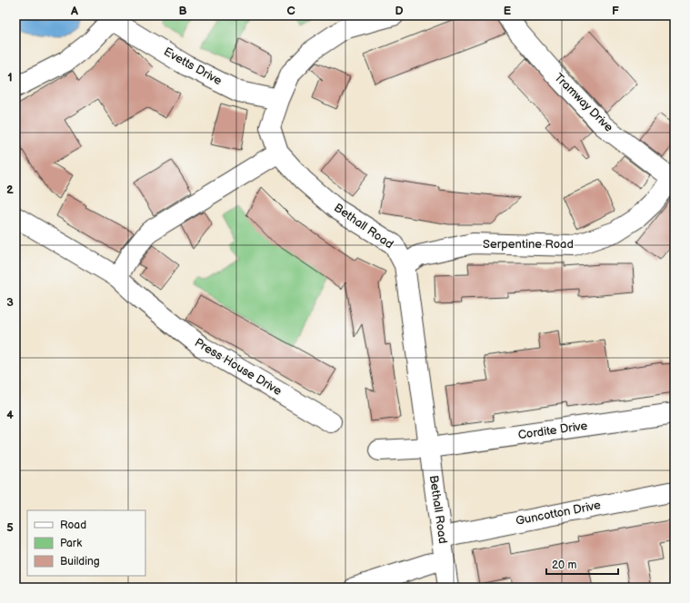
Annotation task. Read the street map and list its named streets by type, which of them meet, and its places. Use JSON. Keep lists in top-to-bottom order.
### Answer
{
  "streets": {
    "street": [
      "Evetts Drive",
      "Tramway Drive",
      "Bethall Road",
      "Serpentine Road",
      "Press House Drive",
      "Cordite Drive",
      "Guncotton Drive"
    ]
  },
  "crossings": [
    ["Evetts Drive", "Bethall Road"],
    ["Tramway Drive", "Serpentine Road"],
    ["Bethall Road", "Serpentine Road"],
    ["Bethall Road", "Cordite Drive"],
    ["Bethall Road", "Guncotton Drive"]
  ],
  "legend": ["Road", "Park", "Building"],
  "scale_bar": "20 m",
  "grid": {
    "columns": [
      "A",
      "B",
      "C",
      "D",
      "E",
      "F"
    ],
    "rows": [
      "1",
      "2",
      "3",
      "4",
      "5"
    ]
  }
}
